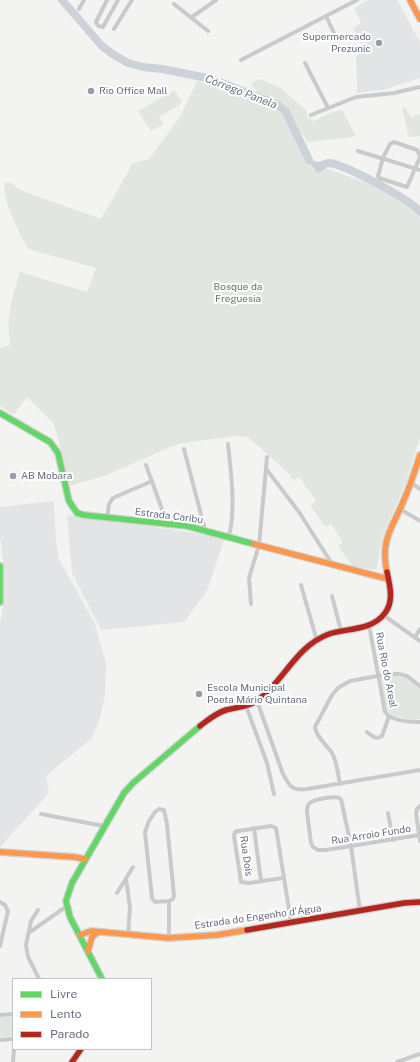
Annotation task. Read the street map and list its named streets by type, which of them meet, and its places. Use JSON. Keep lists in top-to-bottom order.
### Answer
{
  "streets": {
    "street": [
      "Estrada Caribu",
      "Rua Rio do Areal",
      "Rua Arroio Fundo",
      "Rua Dois",
      "Estrada do Engenho d'Água"
    ]
  },
  "crossings": [
    ["Rua Dois", "Estrada do Engenho d'Água"]
  ],
  "water": ["Córrego Panela"],
  "parks": ["Bosque da Freguesia"],
  "places": [
    "Supermercado Prezunic",
    "Rio Office Mall",
    "AB Mobara",
    "Escola Municipal Poeta Mário Quintana"
  ],
  "legend": ["Livre", "Lento", "Parado"]
}
